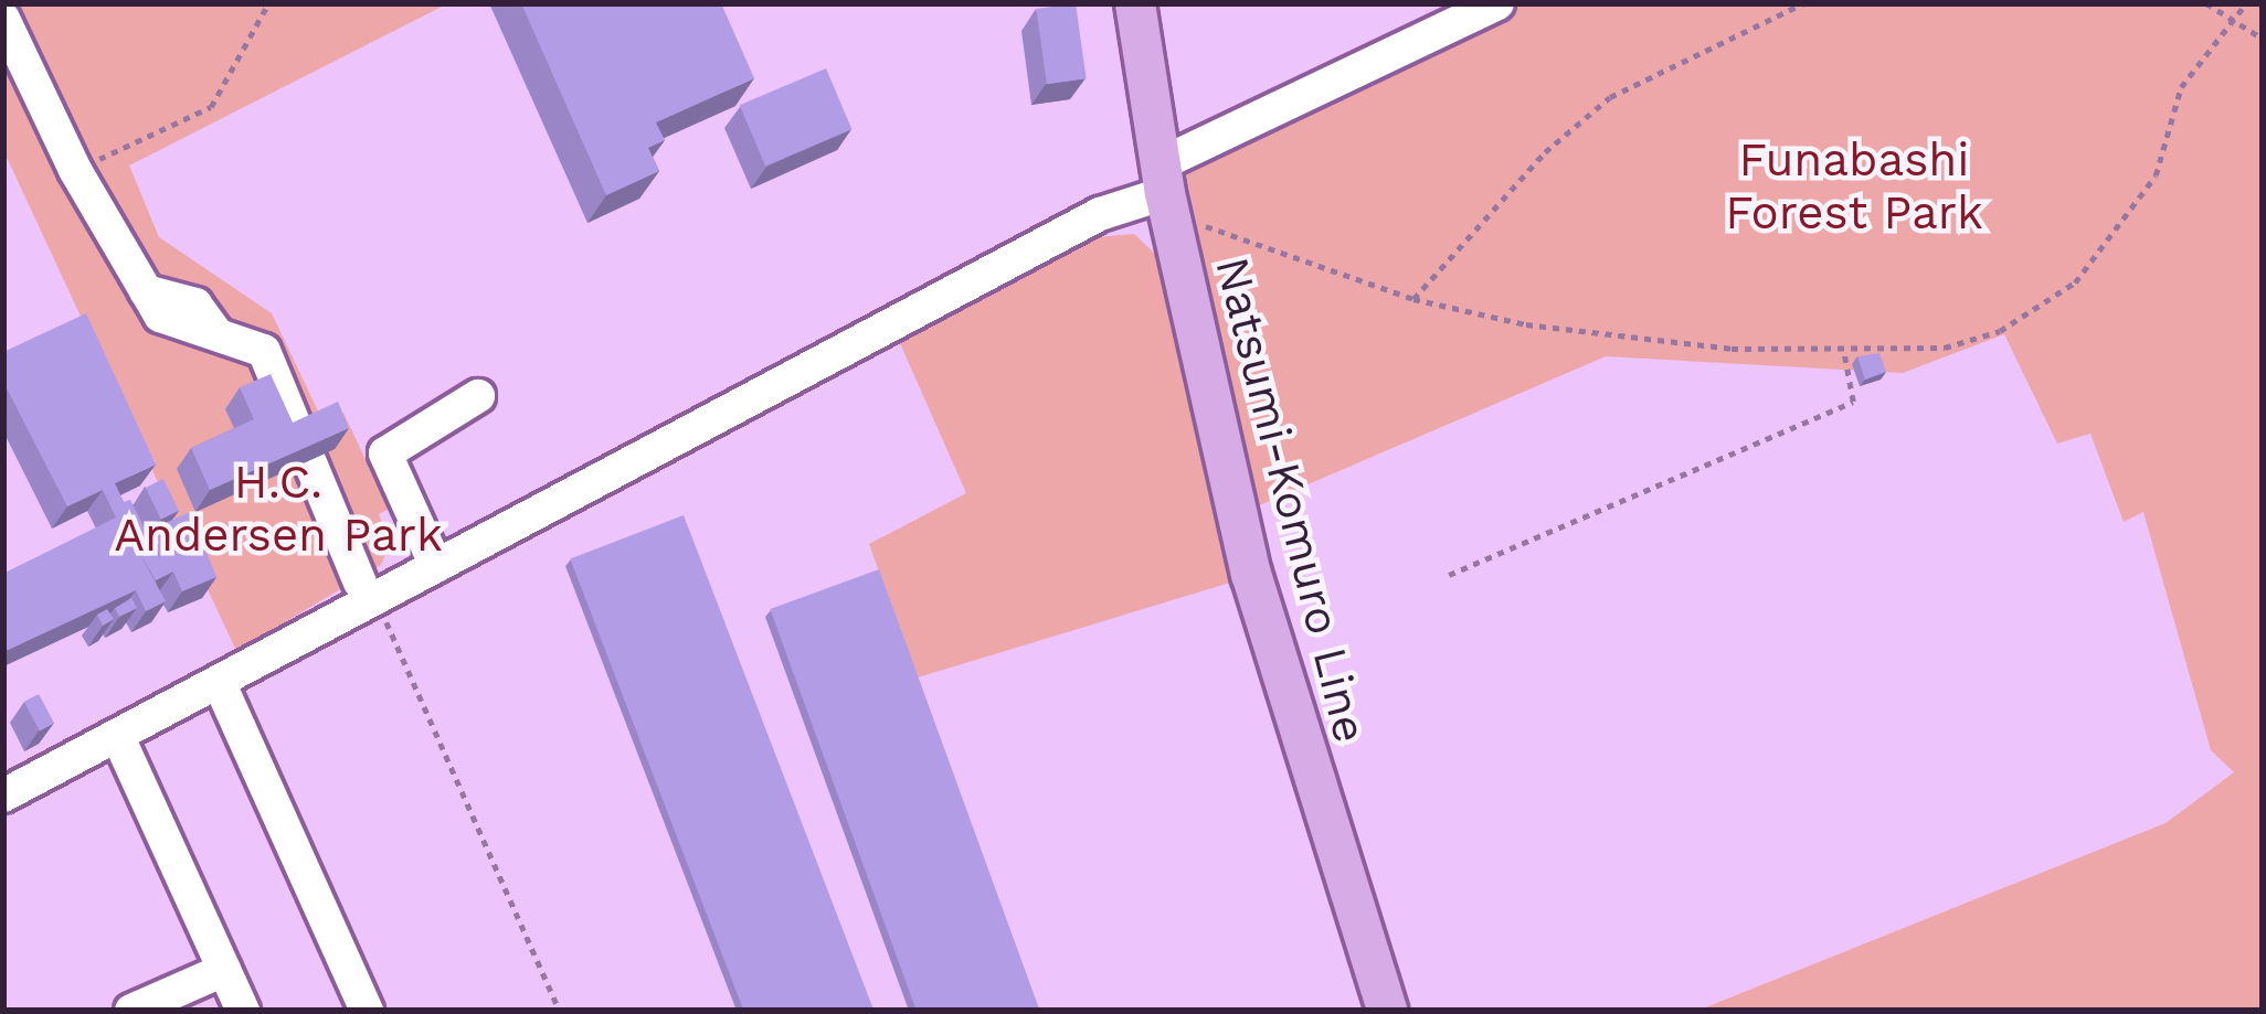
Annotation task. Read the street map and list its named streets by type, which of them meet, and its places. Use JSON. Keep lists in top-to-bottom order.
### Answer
{
  "streets": {
    "main road": ["Natsumi-Komuro Line"]
  },
  "parks": ["Funabashi Forest Park", "H.C. Andersen Park"]
}
